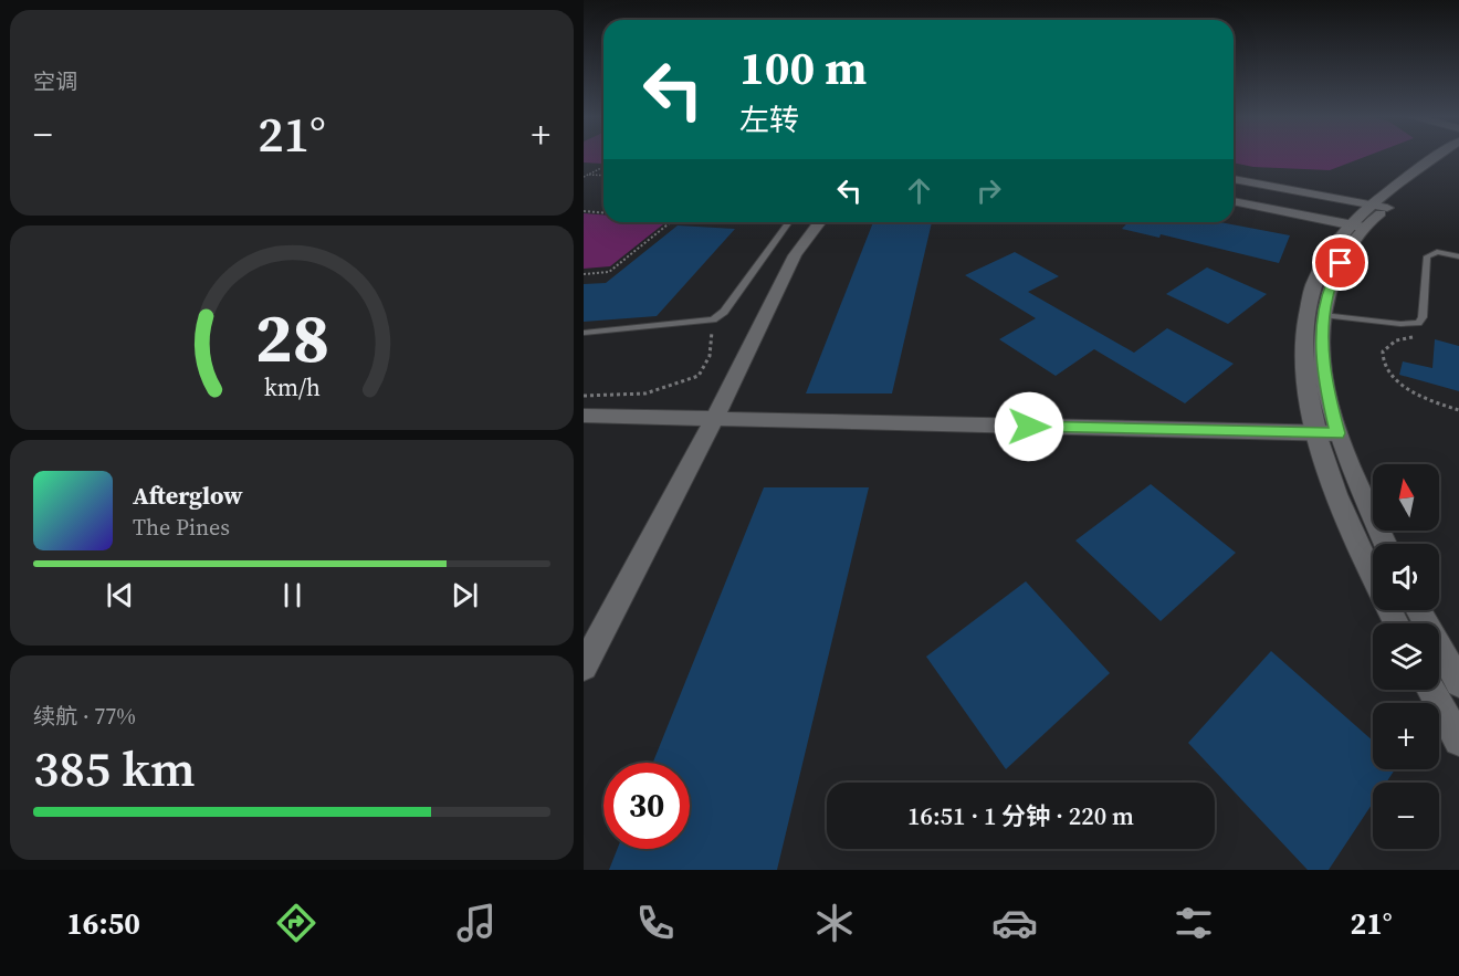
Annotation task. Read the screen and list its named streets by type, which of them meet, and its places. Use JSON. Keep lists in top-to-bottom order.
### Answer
{
  "north": "top",
  "page": {
    "tile": [
      "空调",
      ["续航 · 77%", "385 km"]
    ],
    "turn": ["100 m", "左转"],
    "heat": ["−", "21°", "+"],
    "map_buttons": ["+", "−"],
    "song": ["Afterglow", "The Pines"],
    "limit": "30",
    "trip": "16:51 · 1 分钟 · 220 m",
    "tabs": ["16:50", "21°"],
    "gauge": ["28", "km/h"]
  }
}
